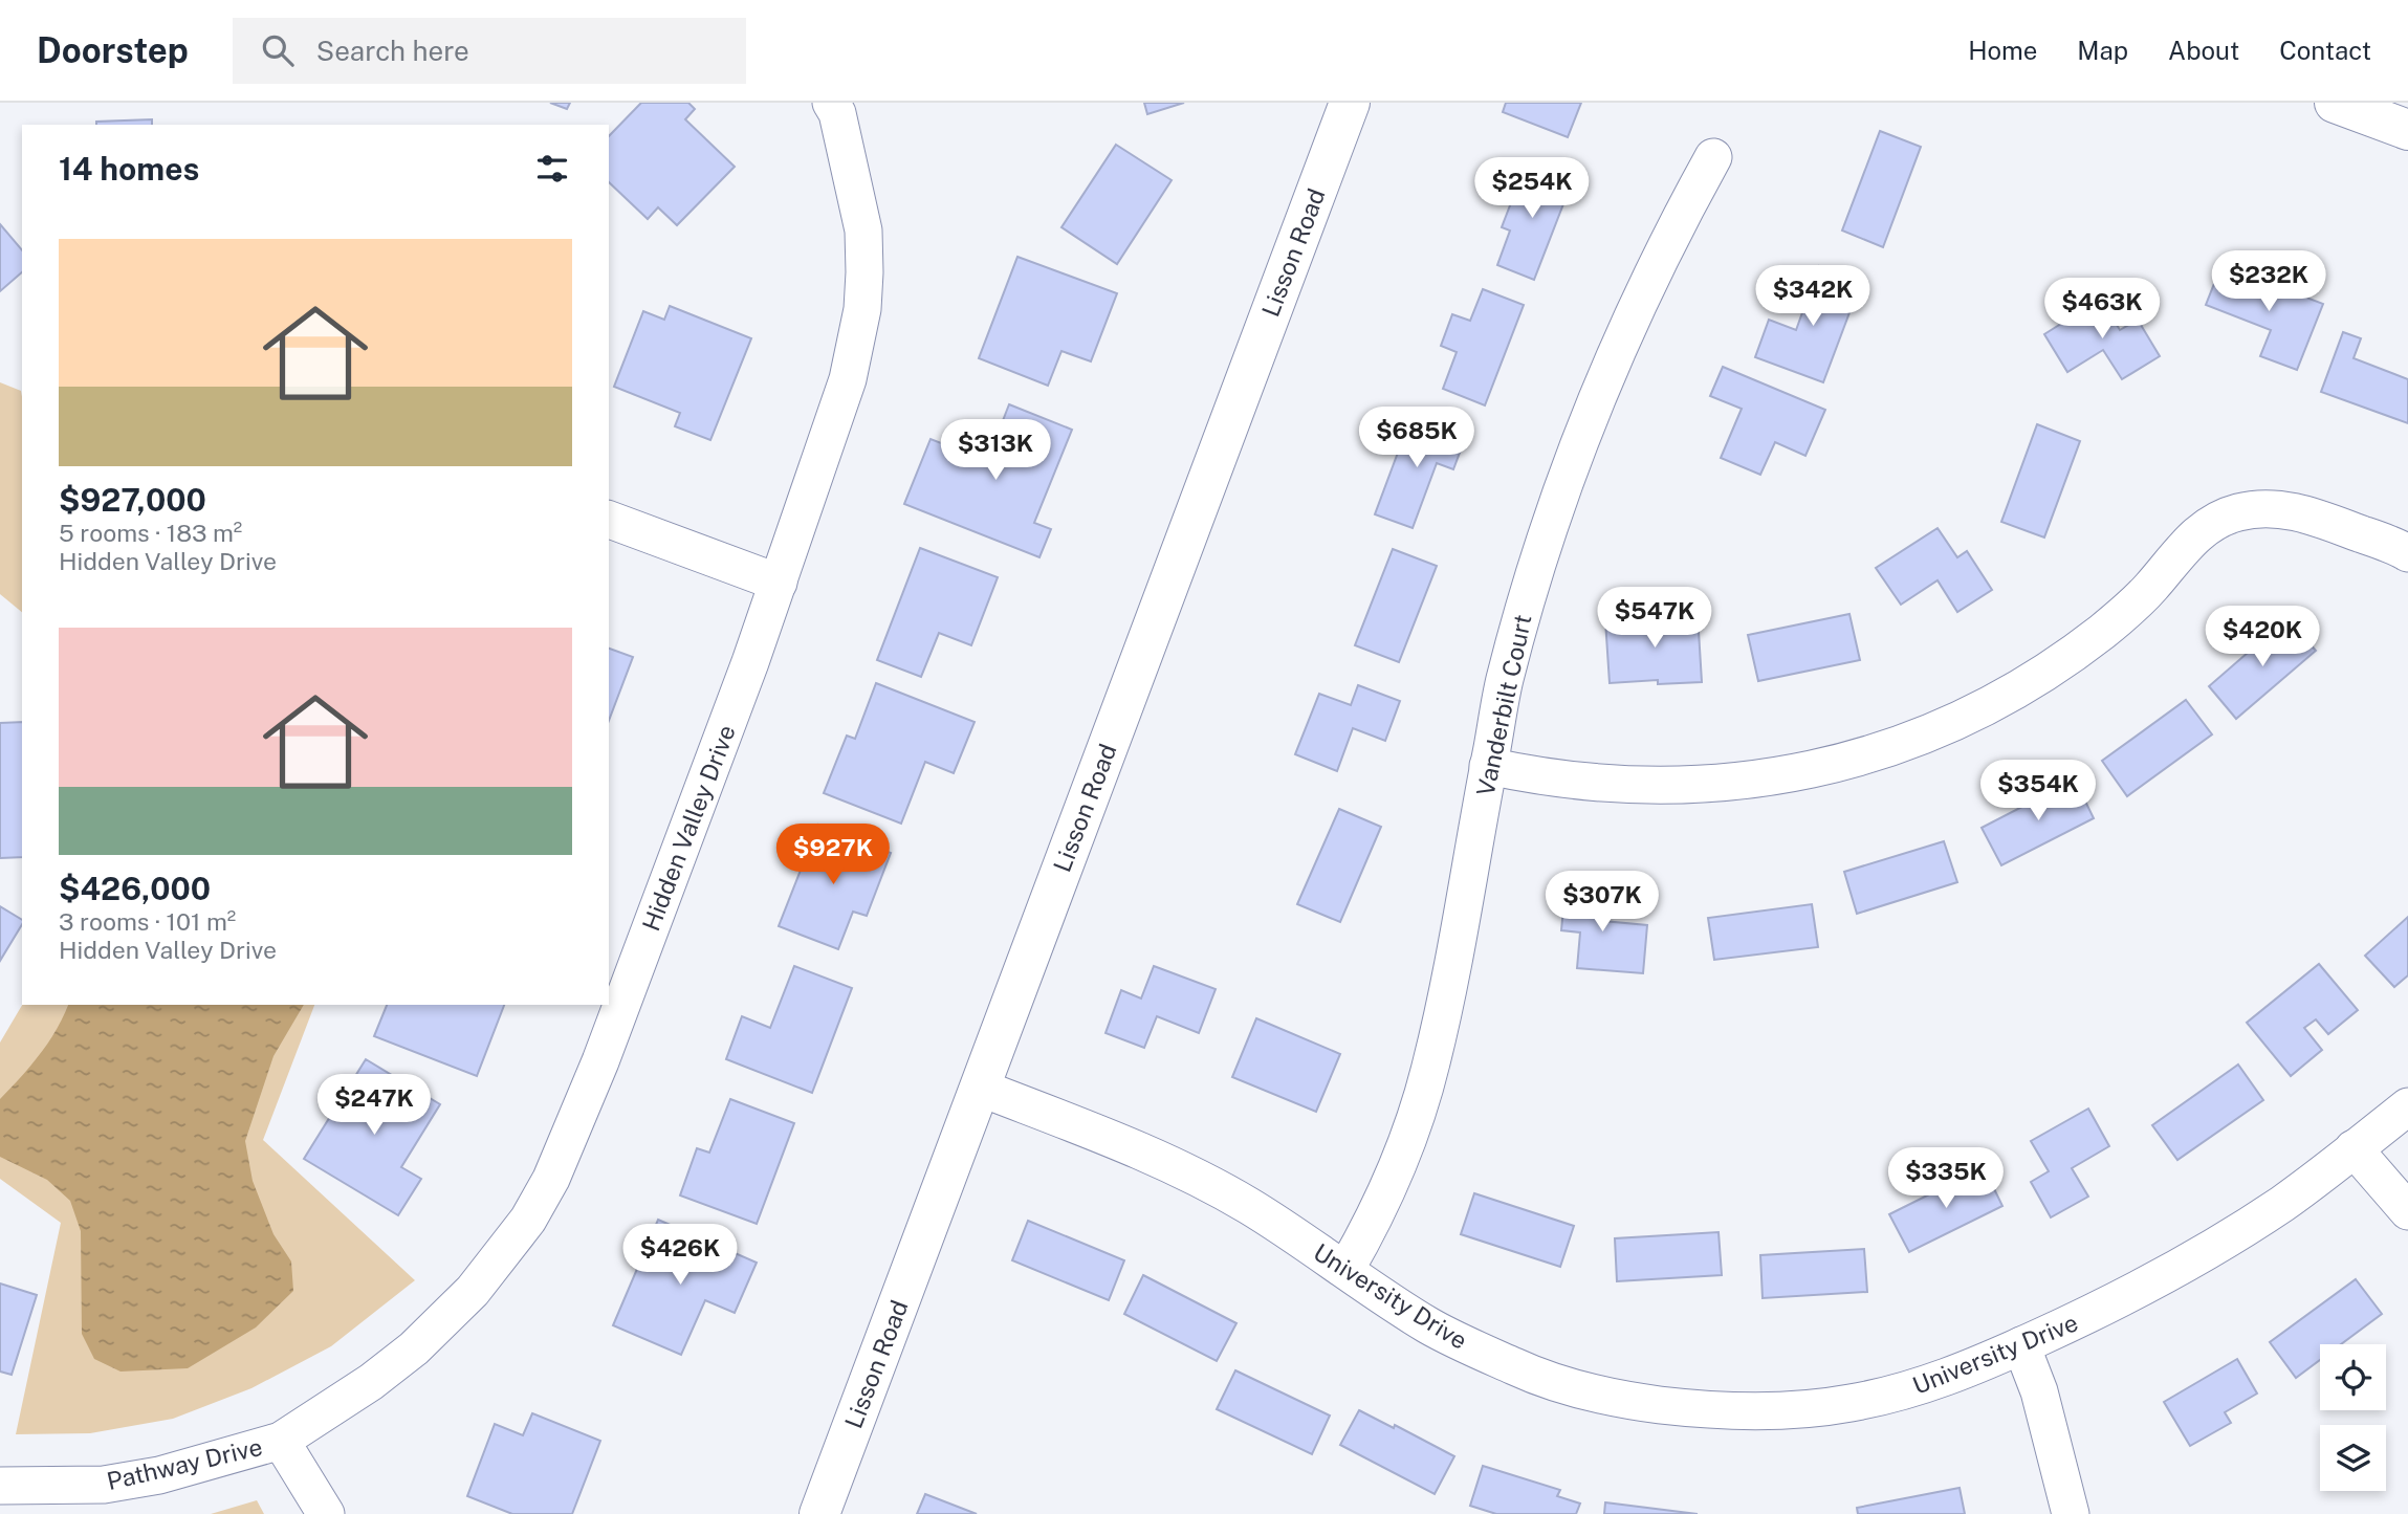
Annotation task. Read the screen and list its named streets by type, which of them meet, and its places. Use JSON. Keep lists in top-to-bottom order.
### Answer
{
  "streets": {
    "street": [
      "Lisson Road",
      "Vanderbilt Court",
      "Hidden Valley Drive",
      "University Drive",
      "Pathway Drive"
    ]
  },
  "crossings": [
    ["Lisson Road", "University Drive"],
    ["Vanderbilt Court", "University Drive"],
    ["Hidden Valley Drive", "Pathway Drive"]
  ],
  "page": {
    "header": "Doorstep",
    "search": "Search here",
    "nav": [
      "Home",
      "Map",
      "About",
      "Contact"
    ],
    "heading": "14 homes",
    "price": [
      "$254K",
      "$232K",
      "$342K",
      "$463K",
      "$685K",
      "$313K",
      "$547K",
      "$420K",
      "$354K",
      "$927K",
      "$307K",
      "$247K",
      "$335K",
      "$426K"
    ],
    "list": [
      {
        "name": "$927,000",
        "note": "5 rooms · 183 m² · Hidden Valley Drive"
      },
      {
        "name": "$426,000",
        "note": "3 rooms · 101 m² · Hidden Valley Drive"
      }
    ]
  }
}
